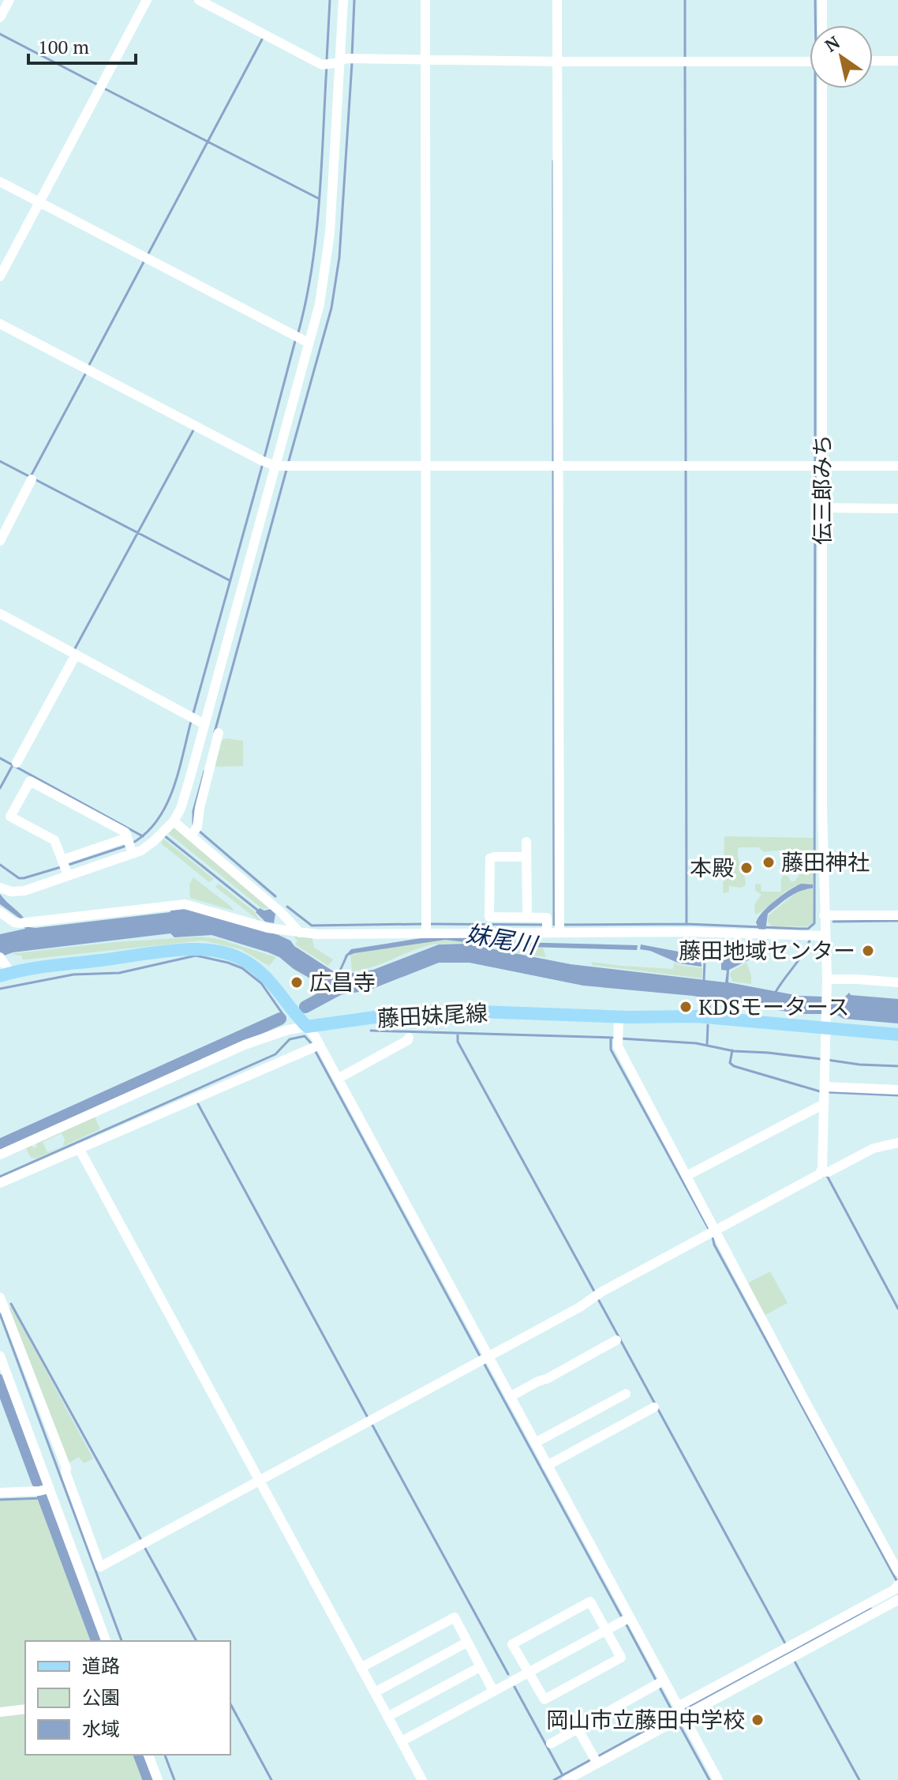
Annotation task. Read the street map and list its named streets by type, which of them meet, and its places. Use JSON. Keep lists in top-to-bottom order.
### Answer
{
  "streets": {
    "main road": ["藤田妹尾線"],
    "street": ["伝三郎みち"]
  },
  "crossings": [
    ["伝三郎みち", "藤田妹尾線"]
  ],
  "water": ["妹尾川"],
  "places": [
    "藤田神社",
    "本殿",
    "藤田地域センター",
    "広昌寺",
    "KDSモータース",
    "岡山市立藤田中学校"
  ],
  "legend": ["道路", "公園", "水域"],
  "scale_bar": "100 m",
  "north": "top left"
}
